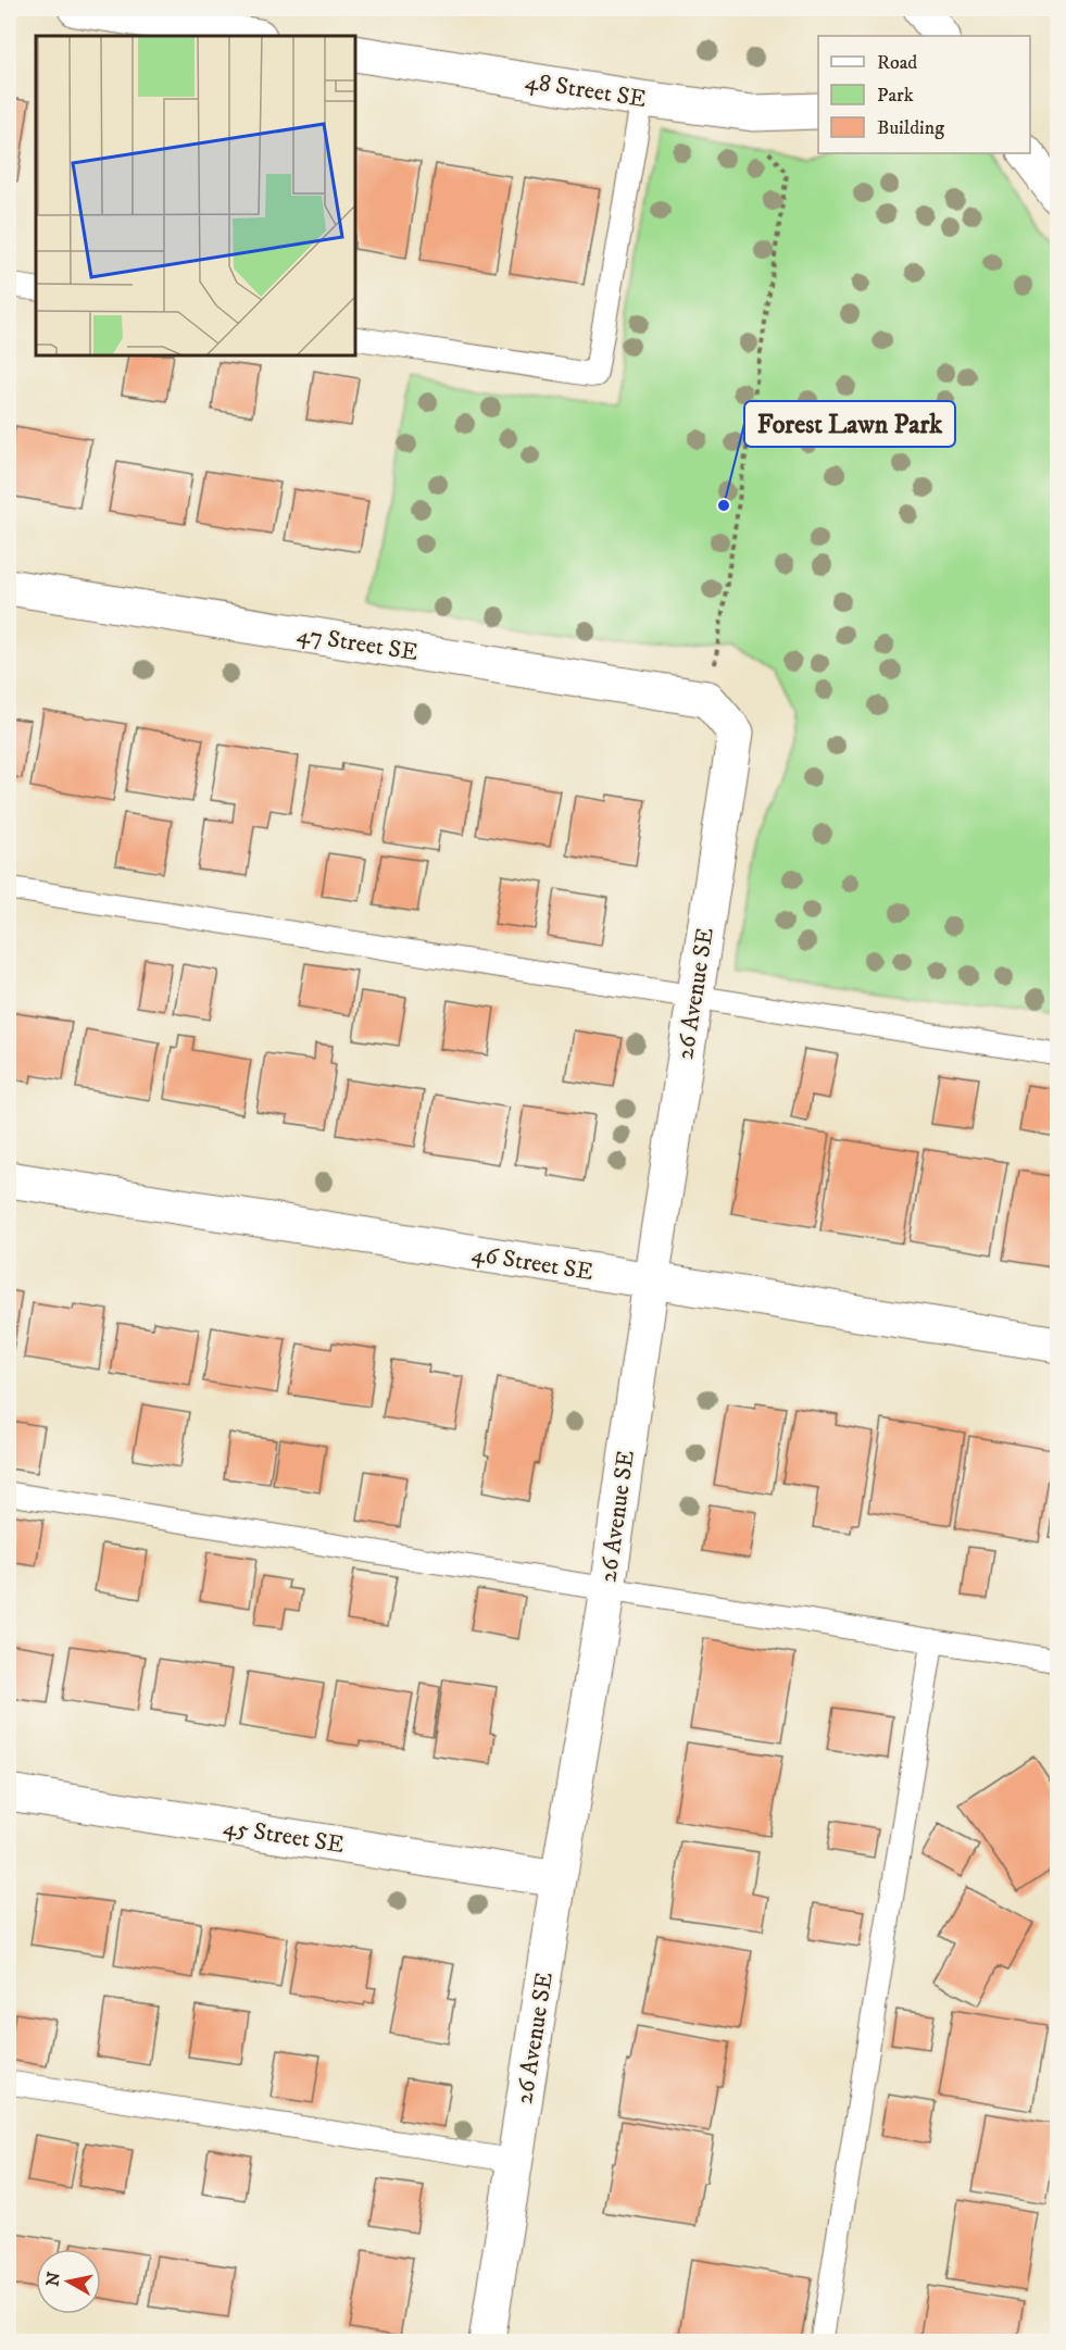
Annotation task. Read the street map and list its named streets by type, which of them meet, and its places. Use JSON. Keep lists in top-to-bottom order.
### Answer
{
  "streets": {
    "street": [
      "48 Street SE",
      "47 Street SE",
      "26 Avenue SE",
      "46 Street SE",
      "45 Street SE"
    ]
  },
  "crossings": [
    ["47 Street SE", "26 Avenue SE"],
    ["26 Avenue SE", "46 Street SE"],
    ["26 Avenue SE", "45 Street SE"]
  ],
  "places": ["Forest Lawn Park"],
  "legend": ["Road", "Park", "Building"],
  "north": "left"
}
